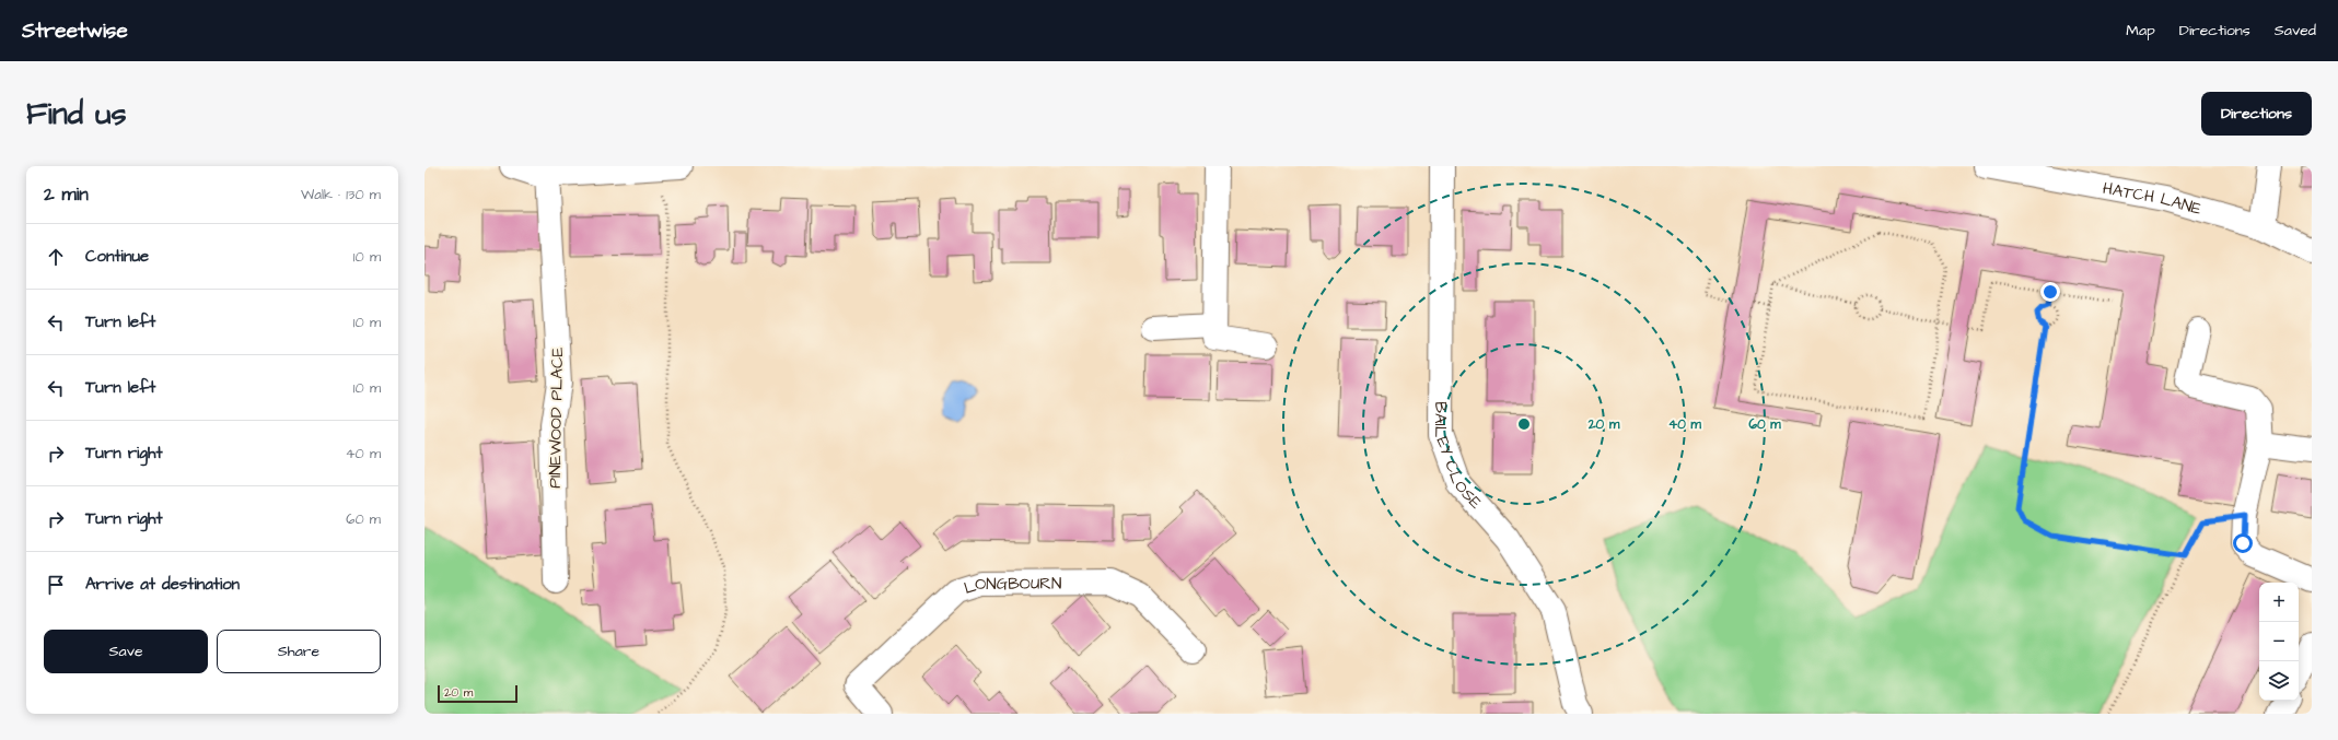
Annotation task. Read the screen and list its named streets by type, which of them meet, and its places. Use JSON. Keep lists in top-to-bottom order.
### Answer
{
  "streets": {
    "street": [
      "HATCH LANE",
      "PINEWOOD PLACE",
      "BAILEY CLOSE",
      "LONGBOURN"
    ]
  },
  "scale_bar": "20 m",
  "page": {
    "header": "Streetwise",
    "nav": ["Map", "Directions", "Saved"],
    "buttons": [
      "Directions",
      ["Save", "Share"]
    ],
    "title": "Find us",
    "heading": ["2 min", "Walk · 130 m"],
    "list": [
      ["Continue", "10 m"],
      ["Turn left", "10 m"],
      ["Turn left", "10 m"],
      ["Turn right", "40 m"],
      ["Turn right", "60 m"],
      "Arrive at destination"
    ],
    "map_buttons": ["+", "−"],
    "scale": "20 m"
  },
  "rings": ["20 m", "40 m", "60 m"]
}
